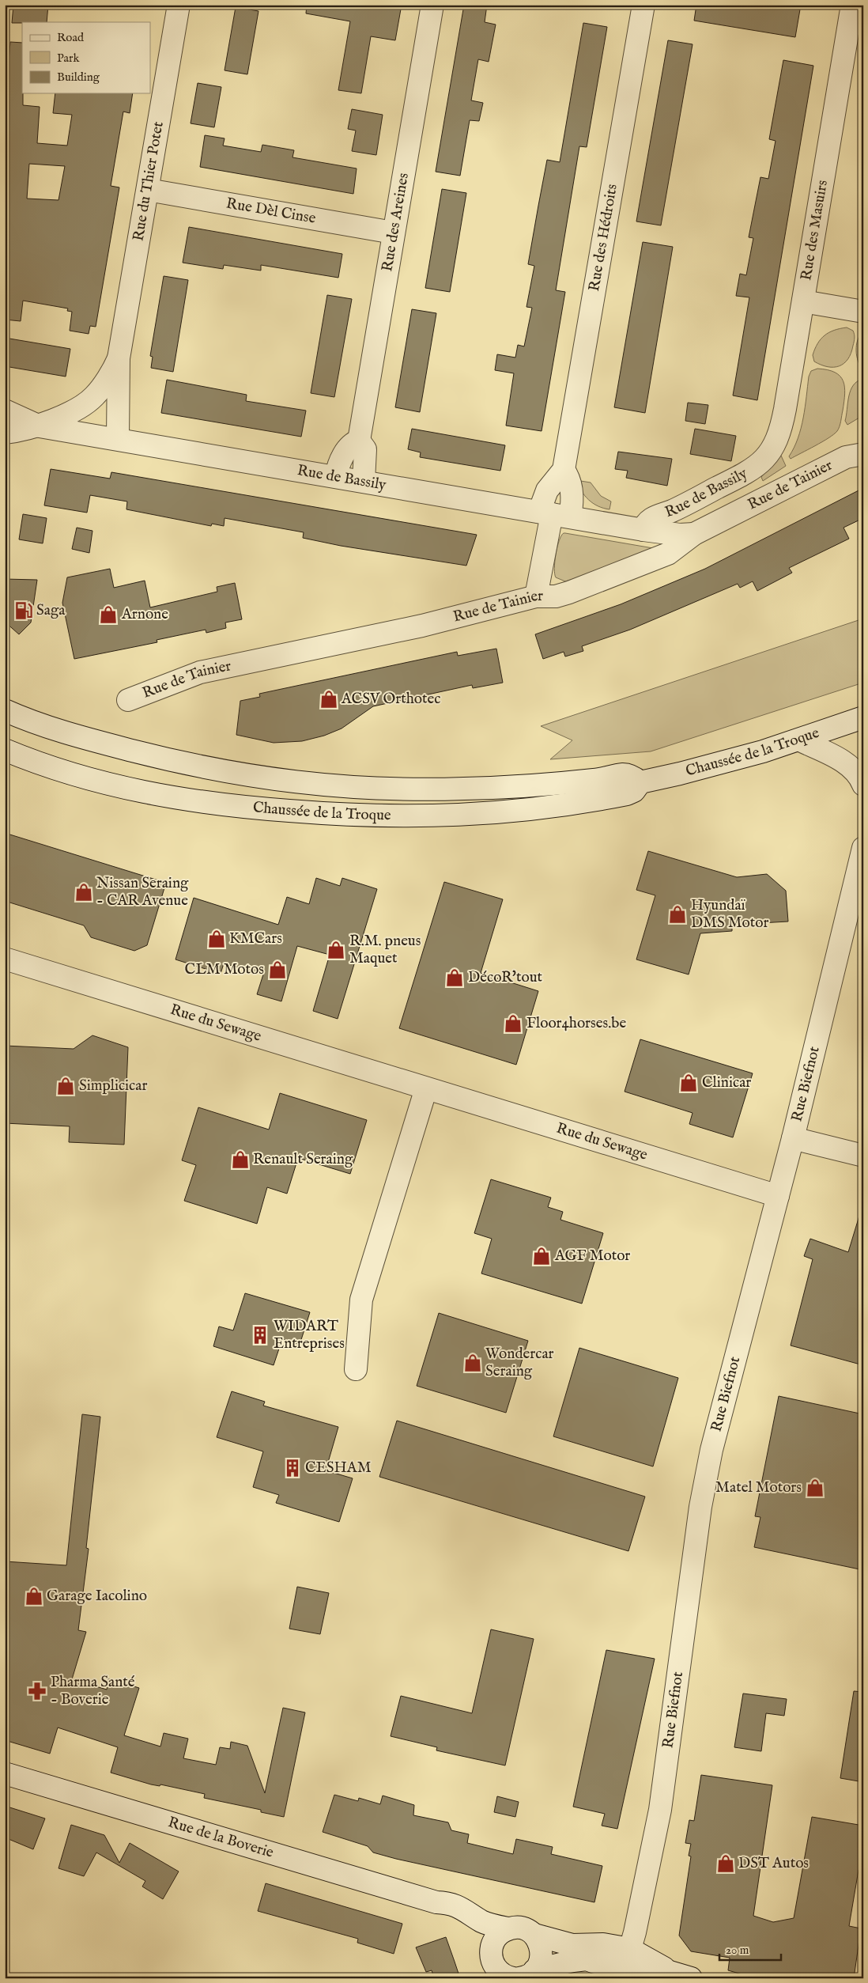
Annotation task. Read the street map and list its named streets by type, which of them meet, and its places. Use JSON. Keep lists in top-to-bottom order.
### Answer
{
  "streets": {
    "street": [
      "Rue du Thier Potet",
      "Rue Dèl Cinse",
      "Rue des Areines",
      "Rue des Masuirs",
      "Rue des Hédroits",
      "Rue de Bassily",
      "Rue de Tainier",
      "Chaussée de la Troque",
      "Rue du Sewage",
      "Rue Biefnot",
      "Rue de la Boverie"
    ]
  },
  "crossings": [
    ["Rue du Thier Potet", "Rue Dèl Cinse"],
    ["Rue du Thier Potet", "Rue de Bassily"],
    ["Rue Dèl Cinse", "Rue des Areines"],
    ["Rue des Areines", "Rue de Bassily"],
    ["Rue des Masuirs", "Rue de Bassily"],
    ["Rue de Bassily", "Rue de Tainier"],
    ["Rue du Sewage", "Rue Biefnot"]
  ],
  "places": {
    "fuel station": ["Saga"],
    "shop": [
      "Arnone",
      "ACSV Orthotec",
      "Nissan Seraing - CAR Avenue",
      "Hyundaï DMS Motor",
      "KMCars",
      "R.M. pneus Maquet",
      "CLM Motos",
      "DécoR'tout",
      "Floor4horses.be",
      "Clinicar",
      "Simplicicar",
      "Renault Seraing",
      "AGF Motor",
      "Wondercar Seraing",
      "Matel Motors",
      "Garage Iacolino",
      "DST Autos"
    ],
    "building": ["WIDART Entreprises", "CESHAM"],
    "pharmacy": ["Pharma Santé - Boverie"]
  },
  "legend": ["Road", "Park", "Building"],
  "scale_bar": "20 m"
}
